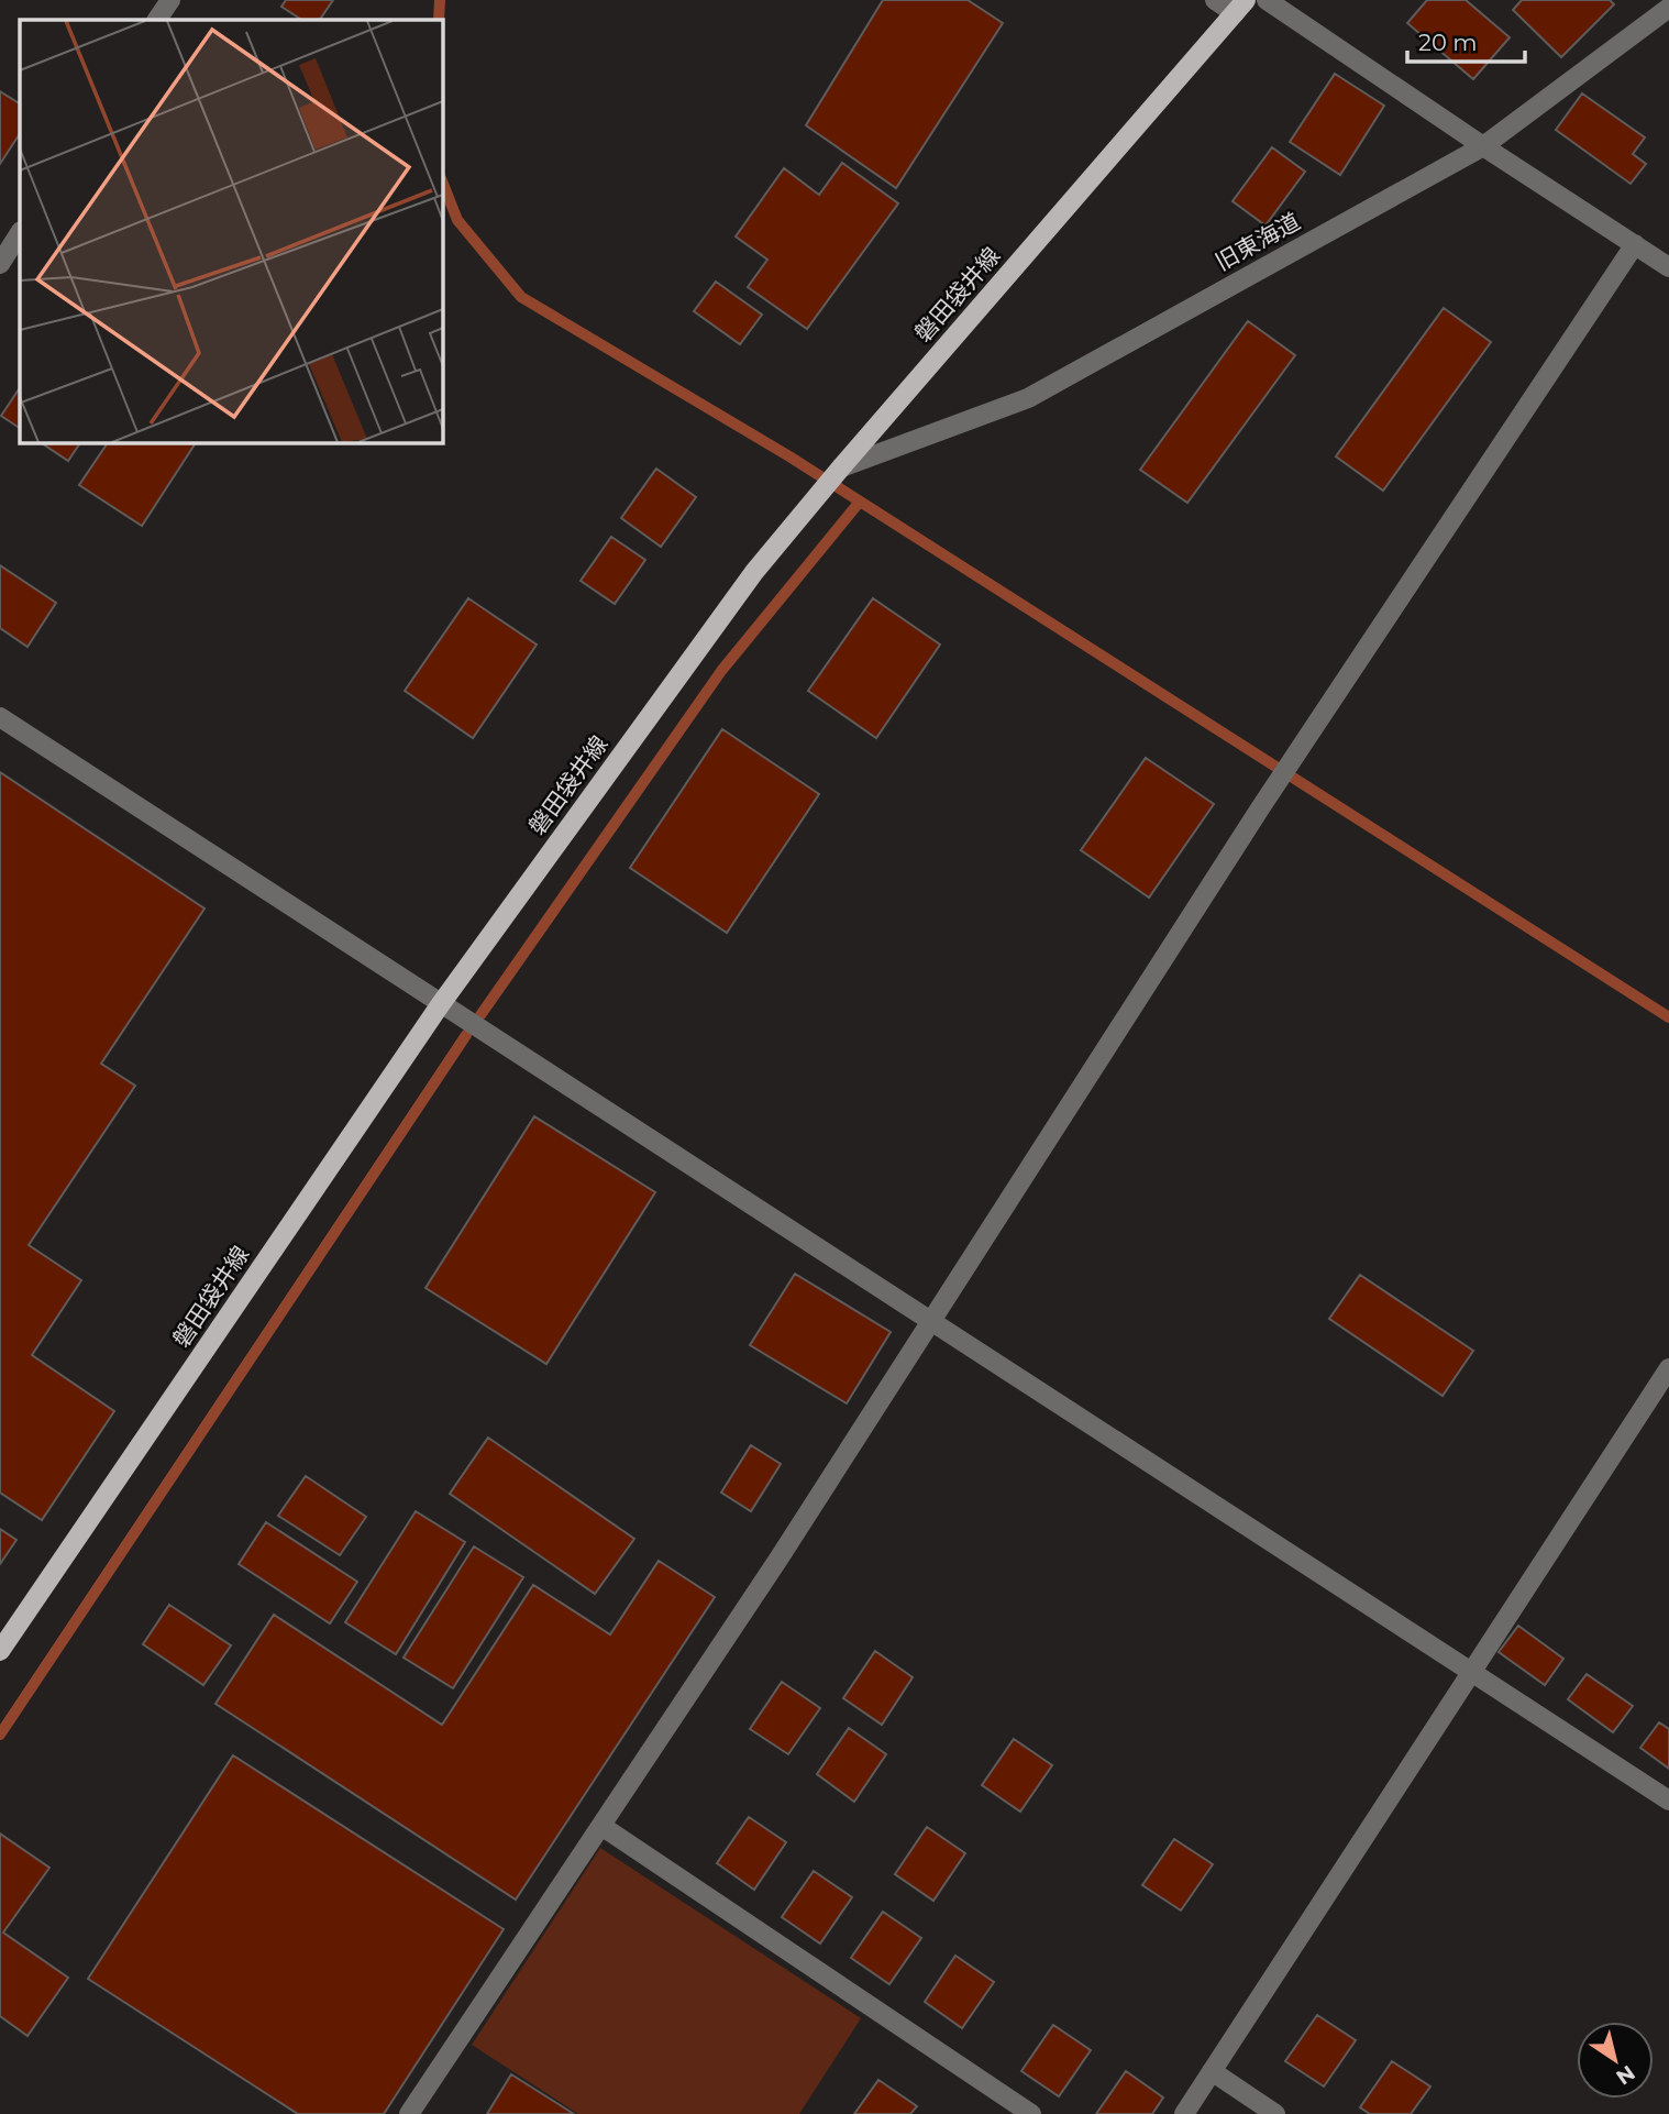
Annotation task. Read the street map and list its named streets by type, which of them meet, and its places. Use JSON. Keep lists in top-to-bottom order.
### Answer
{
  "streets": {
    "main road": ["磐田袋井線"],
    "street": ["旧東海道"]
  },
  "crossings": [
    ["旧東海道", "磐田袋井線"]
  ],
  "scale_bar": "20 m",
  "north": "bottom right"
}
